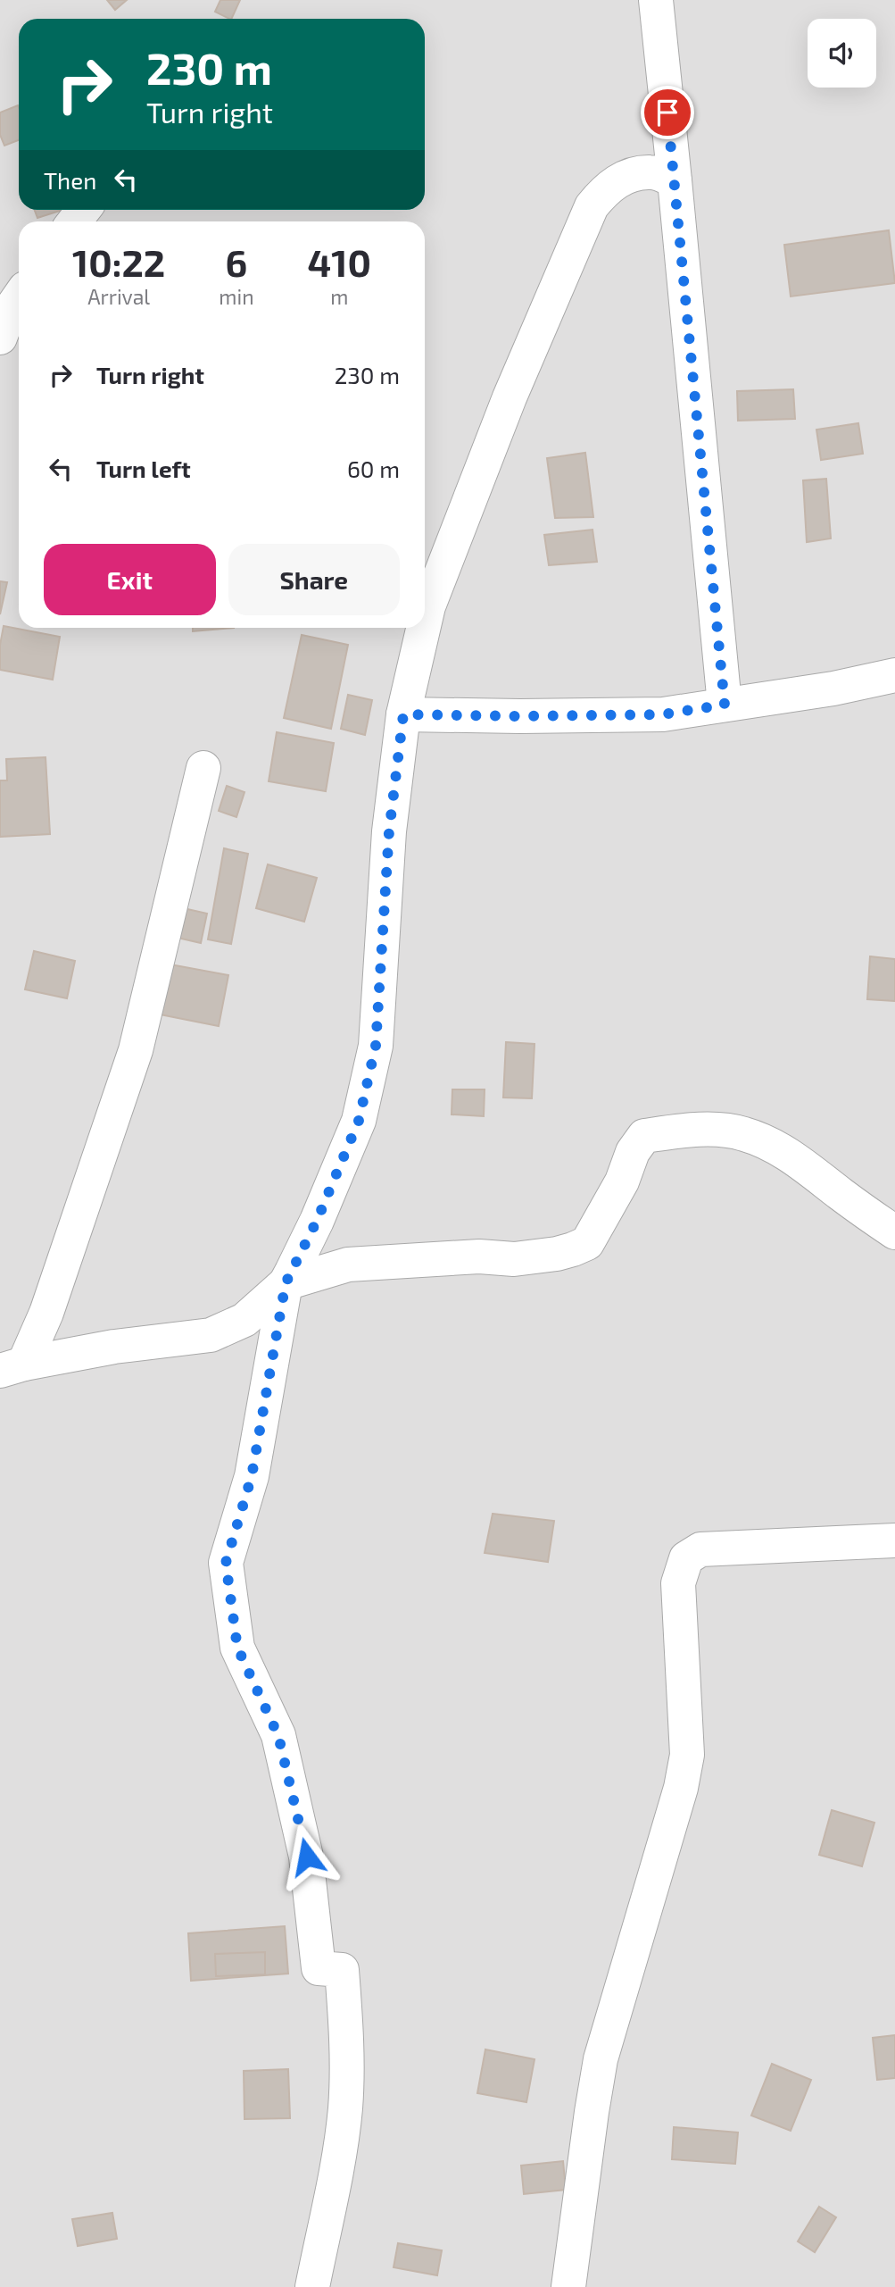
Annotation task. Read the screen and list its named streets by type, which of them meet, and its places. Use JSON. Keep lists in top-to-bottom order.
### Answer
{
  "page": {
    "turn": ["230 m", "Turn right"],
    "then": "Then",
    "eta": [
      "10:22",
      "Arrival",
      "6",
      "min",
      "410",
      "m"
    ],
    "list": [
      {
        "name": "Turn right",
        "value": "230 m"
      },
      {
        "name": "Turn left",
        "value": "60 m"
      }
    ],
    "buttons": ["Exit", "Share"]
  }
}
